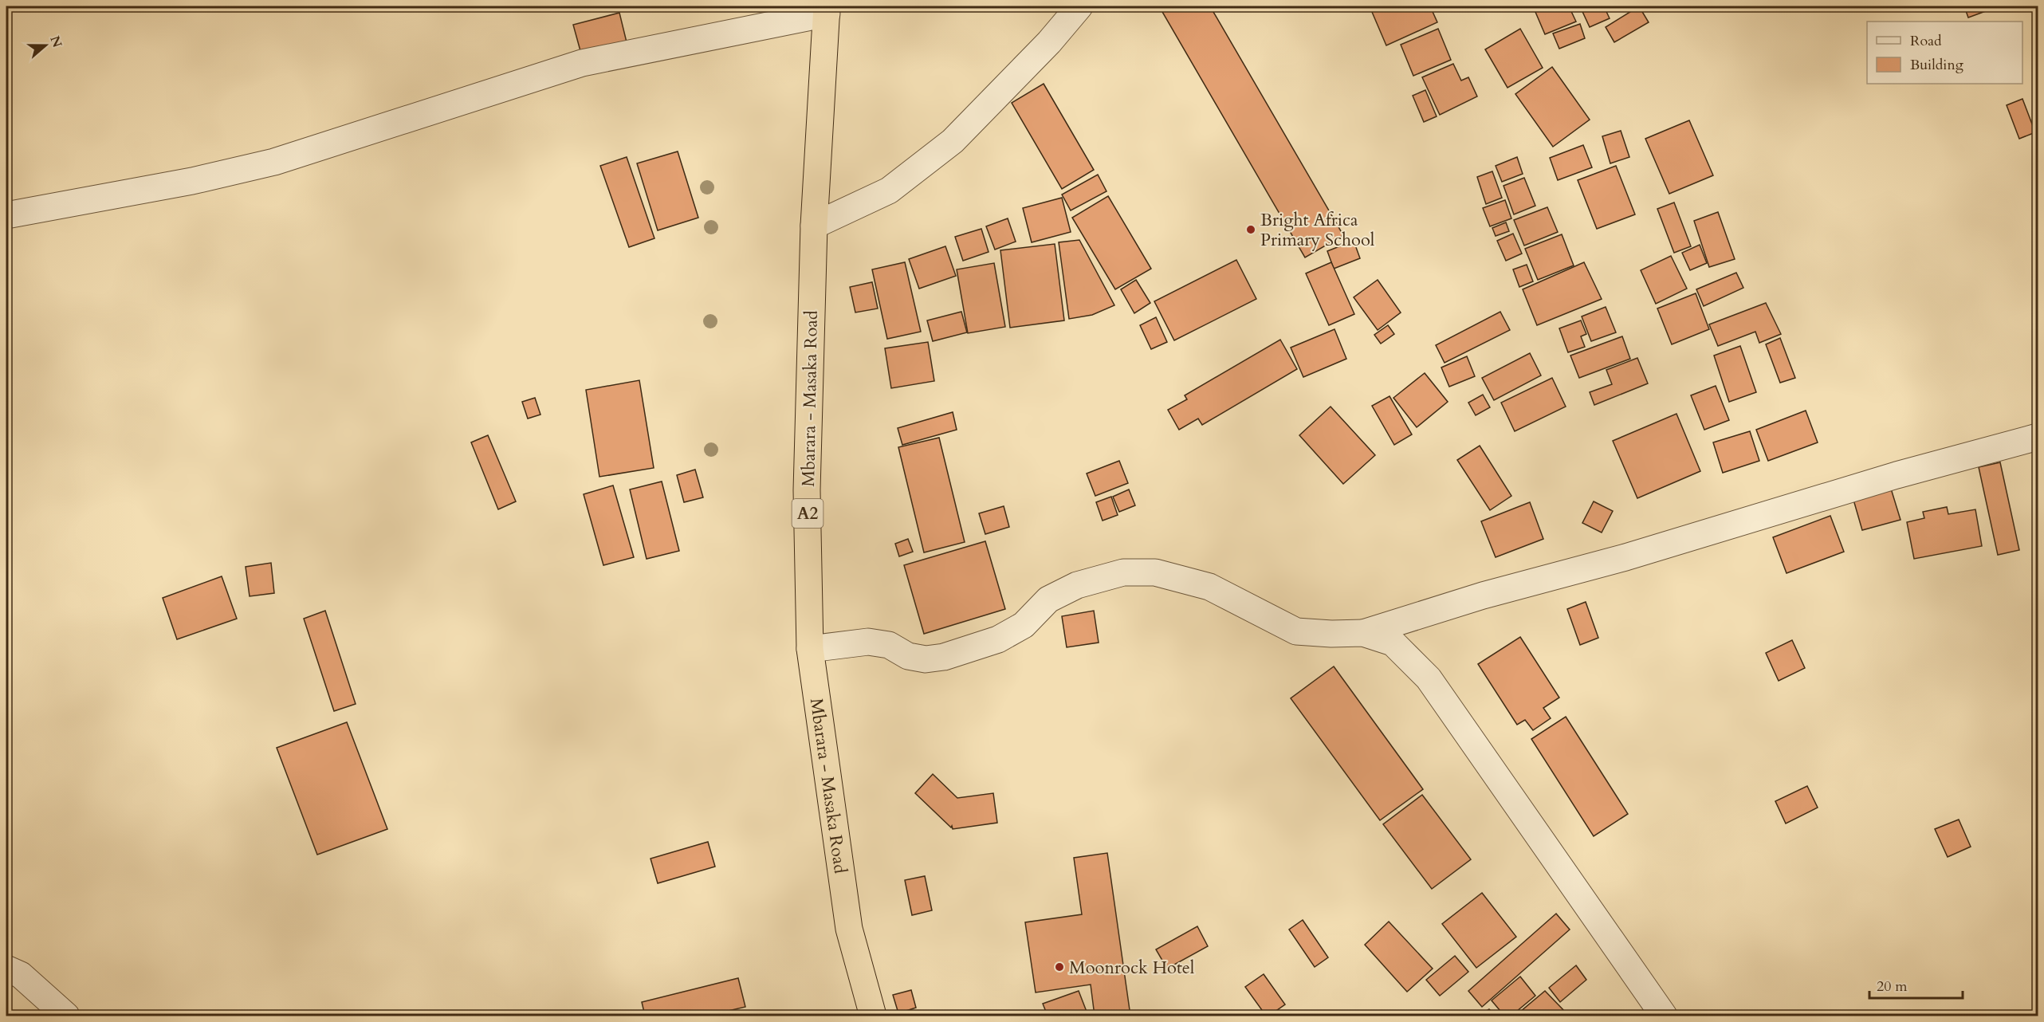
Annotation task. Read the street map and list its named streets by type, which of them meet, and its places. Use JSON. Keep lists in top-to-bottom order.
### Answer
{
  "streets": {
    "highway": ["Mbarara - Masaka Road", "A2"]
  },
  "places": ["Bright Africa Primary School", "Moonrock Hotel"],
  "legend": ["Road", "Building"],
  "scale_bar": "20 m",
  "north": "right"
}
